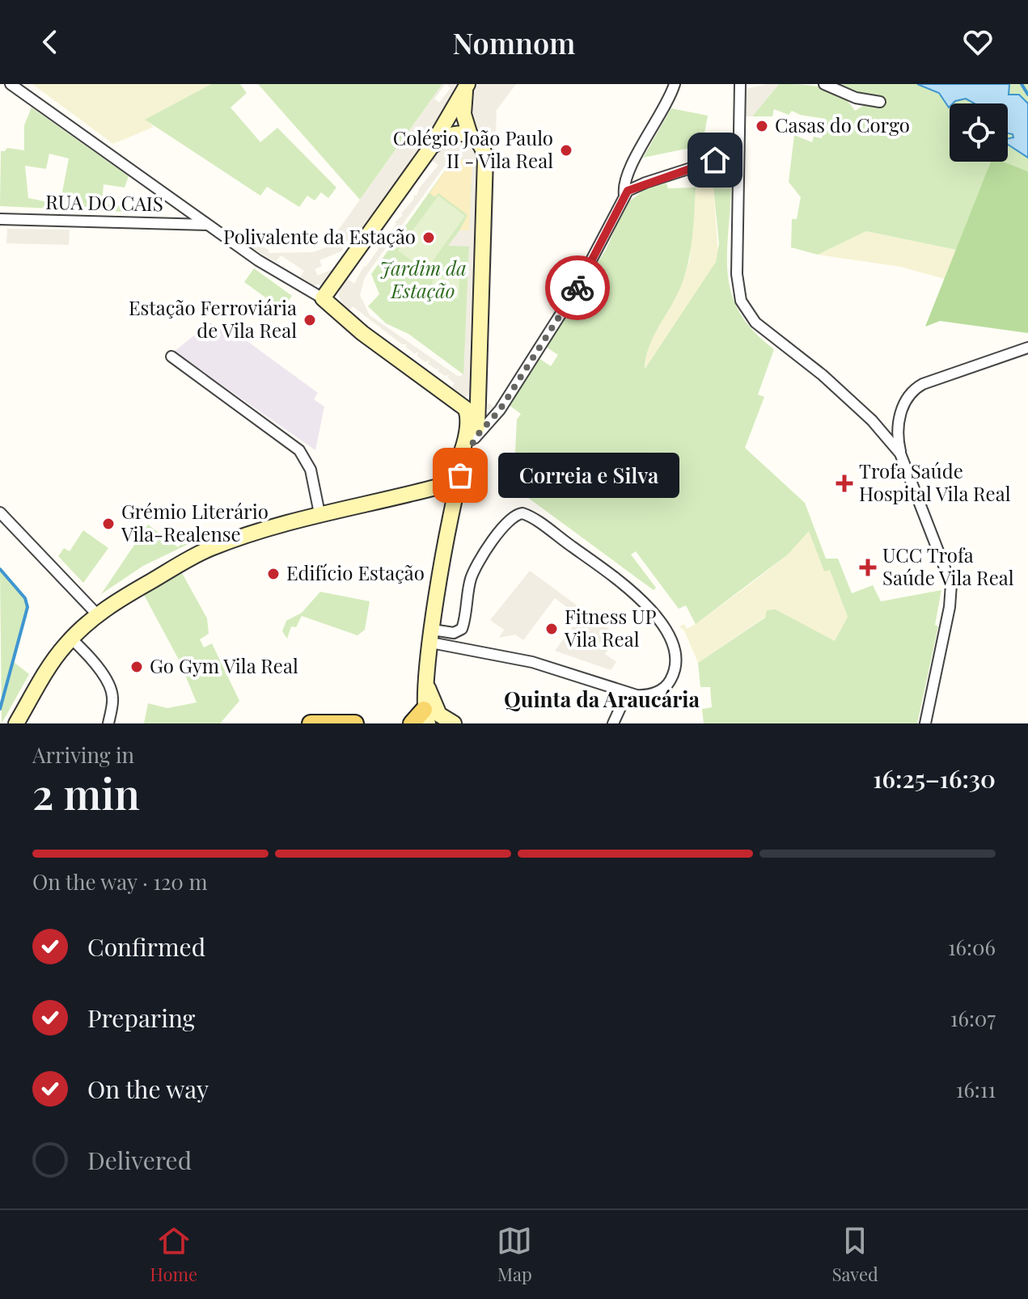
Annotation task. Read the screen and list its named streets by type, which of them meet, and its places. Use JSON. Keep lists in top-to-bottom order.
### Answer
{
  "streets": {
    "street": ["RUA DO CAIS"]
  },
  "districts": ["Quinta da Araucária"],
  "parks": ["Jardim da Estação"],
  "places": {
    "other": [
      "Casas do Corgo",
      "Colégio João Paulo II - Vila Real",
      "Polivalente da Estação",
      "Estação Ferroviária de Vila Real",
      "Correia e Silva",
      "Grémio Literário Vila-Realense",
      "Edifício Estação",
      "Fitness UP Vila Real",
      "Go Gym Vila Real"
    ],
    "health": ["Trofa Saúde Hospital Vila Real", "UCC Trofa Saúde Vila Real"]
  },
  "page": {
    "header": "Nomnom",
    "bubble": "Correia e Silva",
    "heading": ["2 min", "Arriving in", "16:25–16:30"],
    "bar": "On the way · 120 m",
    "list": [
      ["Confirmed", "16:06"],
      ["Preparing", "16:07"],
      ["On the way", "16:11"],
      "Delivered"
    ],
    "tabs": ["Home", "Map", "Saved"]
  }
}
